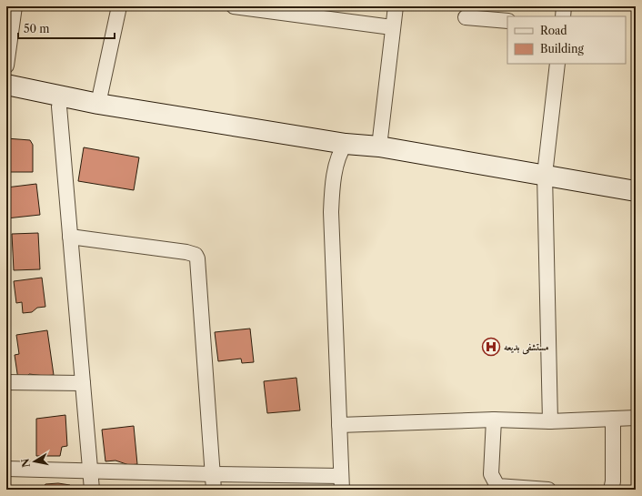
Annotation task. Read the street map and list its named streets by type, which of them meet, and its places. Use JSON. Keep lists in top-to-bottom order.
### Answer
{
  "places": {
    "hospital": ["مستشفى بديعه"]
  },
  "legend": ["Road", "Building"],
  "scale_bar": "50 m",
  "north": "left"
}
